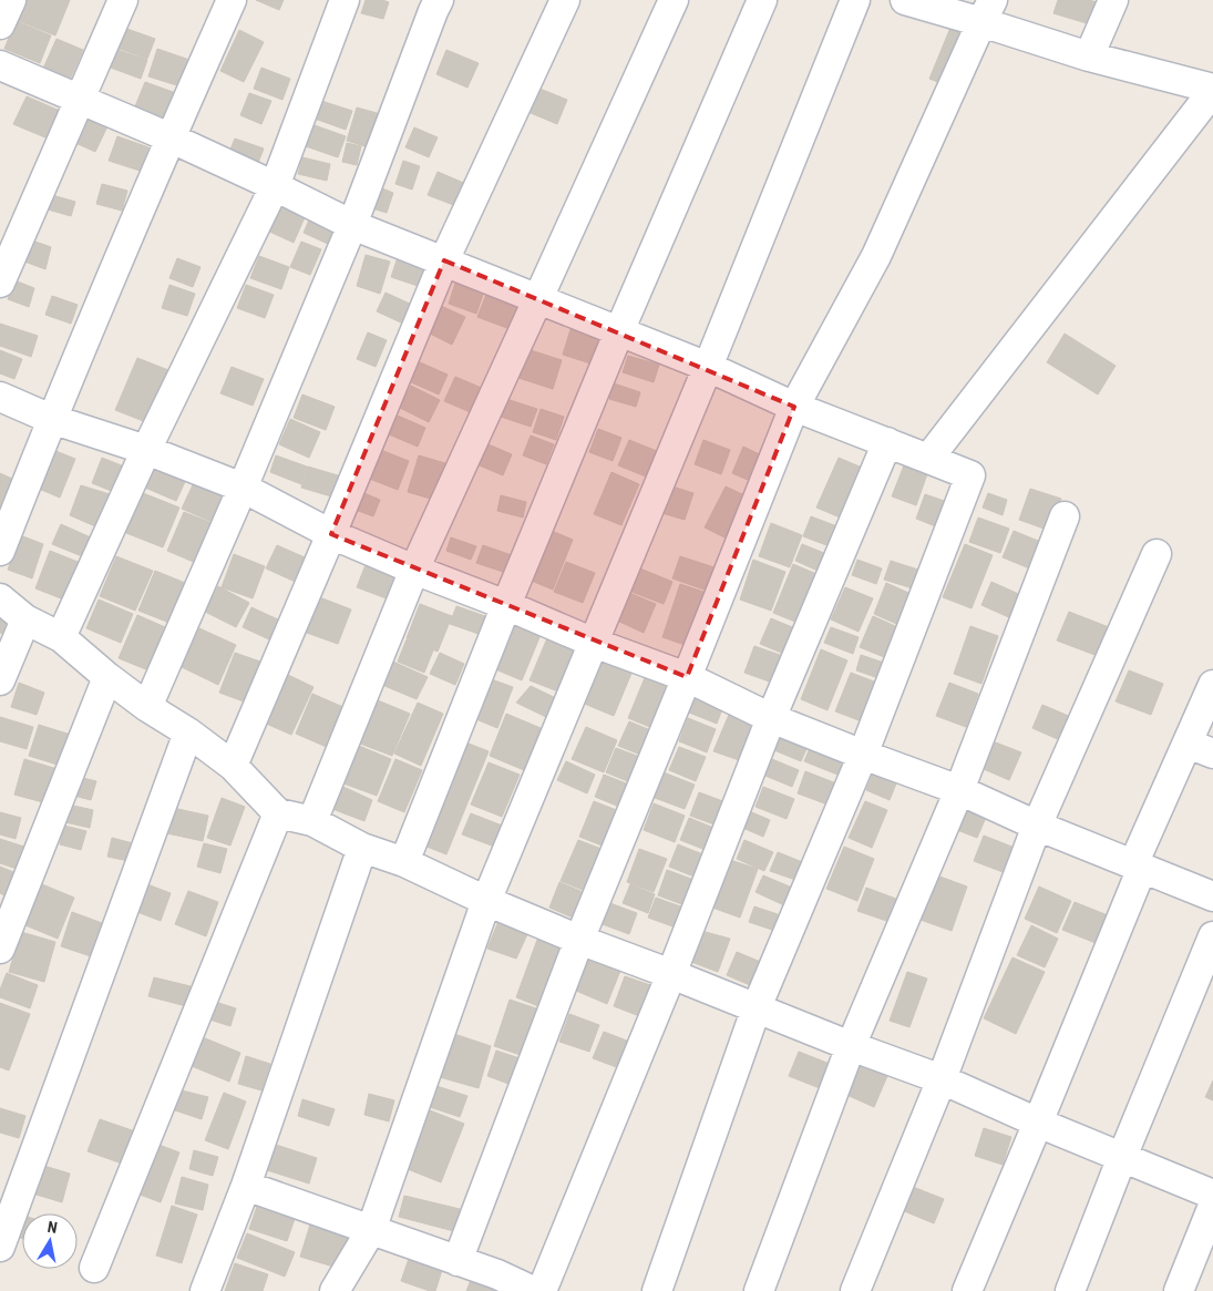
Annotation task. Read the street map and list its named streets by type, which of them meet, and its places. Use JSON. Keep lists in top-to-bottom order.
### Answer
{
  "north": "top"
}
